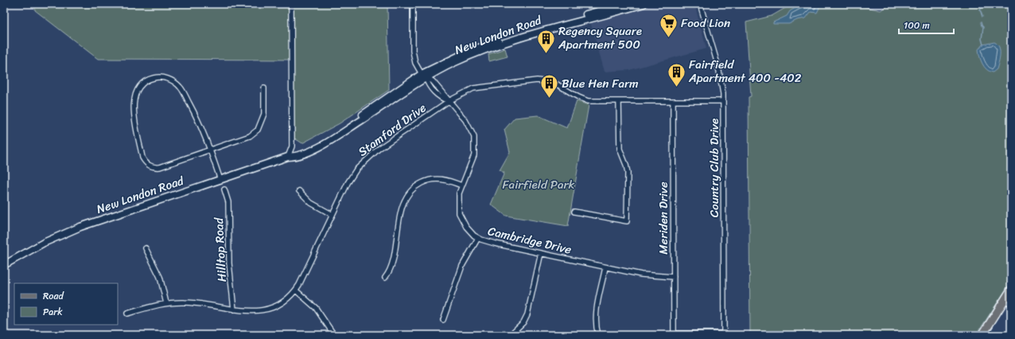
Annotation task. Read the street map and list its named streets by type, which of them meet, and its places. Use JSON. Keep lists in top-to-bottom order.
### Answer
{
  "streets": {
    "main road": ["New London Road"],
    "street": [
      "Stamford Drive",
      "Country Club Drive",
      "Meriden Drive",
      "Cambridge Drive",
      "Hilltop Road"
    ]
  },
  "crossings": [
    ["New London Road", "Cambridge Drive"],
    ["Stamford Drive", "Country Club Drive"],
    ["Stamford Drive", "Meriden Drive"],
    ["Stamford Drive", "Cambridge Drive"],
    ["Stamford Drive", "Hilltop Road"],
    ["Meriden Drive", "Cambridge Drive"]
  ],
  "parks": ["Fairfield Park"],
  "places": {
    "supermarket": ["Food Lion"],
    "building": ["Regency Square Apartment 500", "Fairfield Apartment 400 -402", "Blue Hen Farm"]
  },
  "legend": ["Road", "Park"],
  "scale_bar": "100 m"
}
